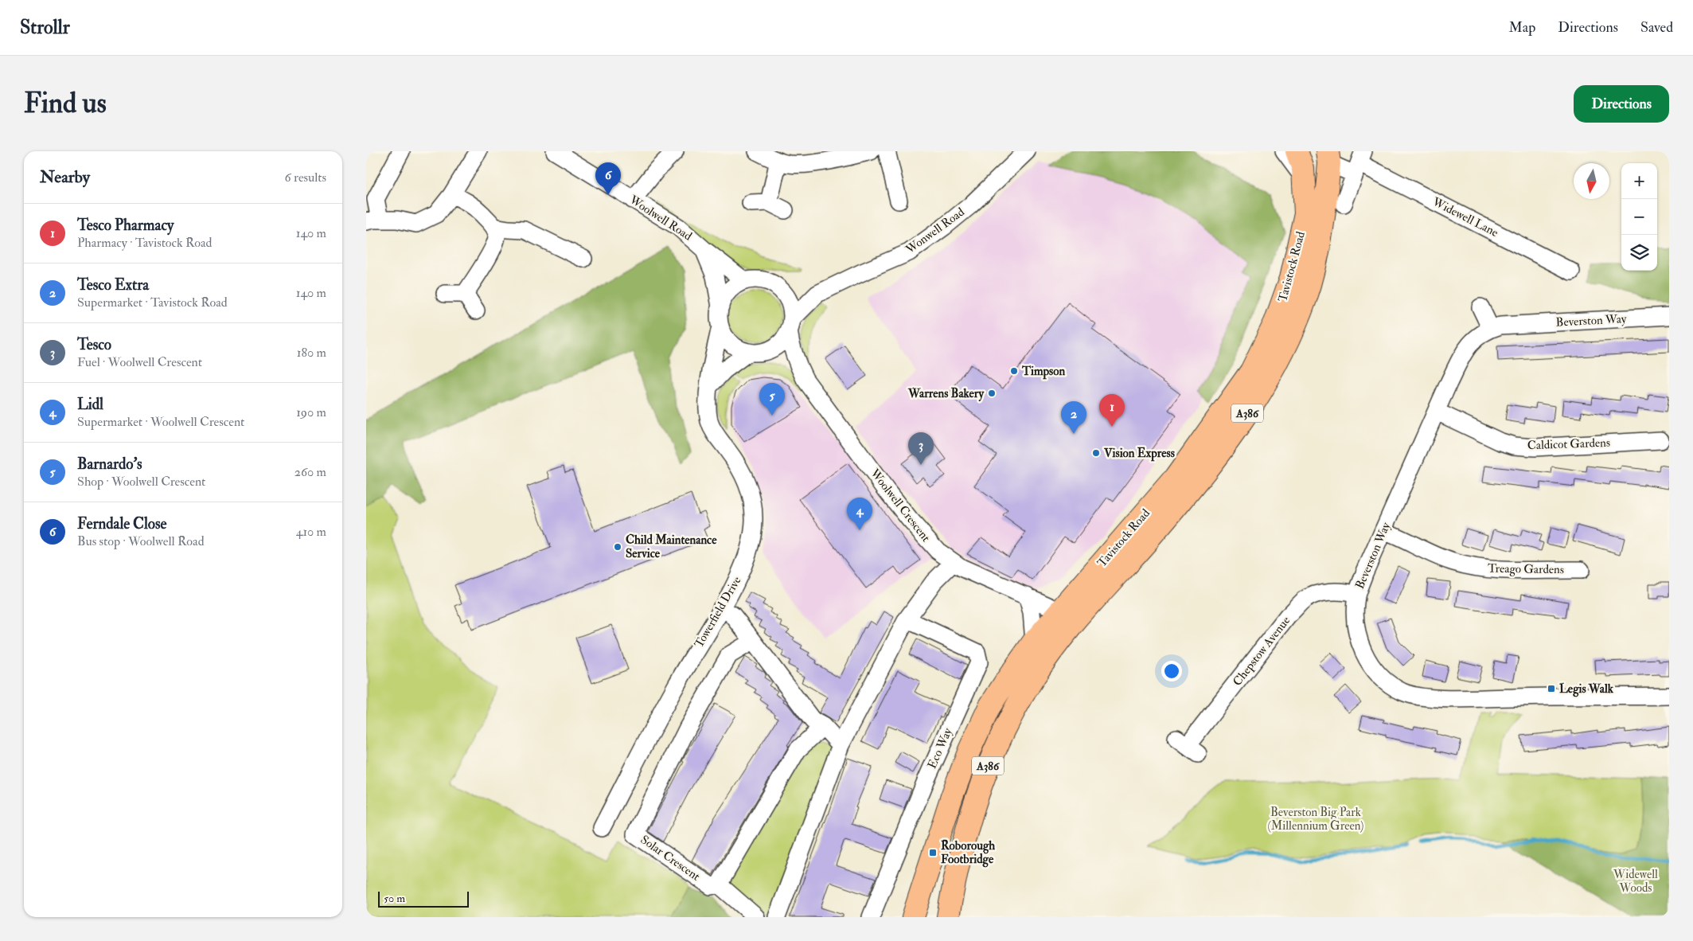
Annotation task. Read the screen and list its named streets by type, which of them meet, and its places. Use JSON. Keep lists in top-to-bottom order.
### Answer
{
  "streets": {
    "highway": ["Tavistock Road", "A386"],
    "street": [
      "Widewell Lane",
      "Woolwell Road",
      "Wonwell Road",
      "Beverston Way",
      "Caldicot Gardens",
      "Woolwell Crescent",
      "Treago Gardens",
      "Towerfield Drive",
      "Chepstow Avenue",
      "Eco Way",
      "Solar Crescent"
    ]
  },
  "crossings": [
    ["Widewell Lane", "Tavistock Road"],
    ["Woolwell Road", "Wonwell Road"],
    ["Woolwell Road", "Woolwell Crescent"],
    ["Woolwell Road", "Towerfield Drive"],
    ["Wonwell Road", "Woolwell Crescent"],
    ["Wonwell Road", "Towerfield Drive"],
    ["Tavistock Road", "Woolwell Crescent"],
    ["Beverston Way", "Caldicot Gardens"],
    ["Beverston Way", "Treago Gardens"],
    ["Beverston Way", "Chepstow Avenue"],
    ["Woolwell Crescent", "Towerfield Drive"]
  ],
  "parks": ["Beverston Big Park (Millennium Green)", "Widewell Woods"],
  "places": {
    "other": [
      "Timpson",
      "Warrens Bakery",
      "Vision Express",
      "Child Maintenance Service"
    ],
    "transit": ["Legis Walk", "Roborough Footbridge"]
  },
  "scale_bar": "50 m",
  "north": "bottom",
  "page": {
    "header": "Strollr",
    "nav": ["Map", "Directions", "Saved"],
    "buttons": "Directions",
    "title": "Find us",
    "heading": ["Nearby", "6 results"],
    "pins": [
      "6",
      "5",
      "1",
      "2",
      "3",
      "4"
    ],
    "map_buttons": ["+", "−"],
    "list": [
      {
        "mark": "1",
        "name": "Tesco Pharmacy",
        "note": "Pharmacy · Tavistock Road",
        "value": "140 m"
      },
      {
        "mark": "2",
        "name": "Tesco Extra",
        "note": "Supermarket · Tavistock Road",
        "value": "140 m"
      },
      {
        "mark": "3",
        "name": "Tesco",
        "note": "Fuel · Woolwell Crescent",
        "value": "180 m"
      },
      {
        "mark": "4",
        "name": "Lidl",
        "note": "Supermarket · Woolwell Crescent",
        "value": "190 m"
      },
      {
        "mark": "5",
        "name": "Barnardo's",
        "note": "Shop · Woolwell Crescent",
        "value": "260 m"
      },
      {
        "mark": "6",
        "name": "Ferndale Close",
        "note": "Bus stop · Woolwell Road",
        "value": "410 m"
      }
    ],
    "scale": "50 m"
  }
}
